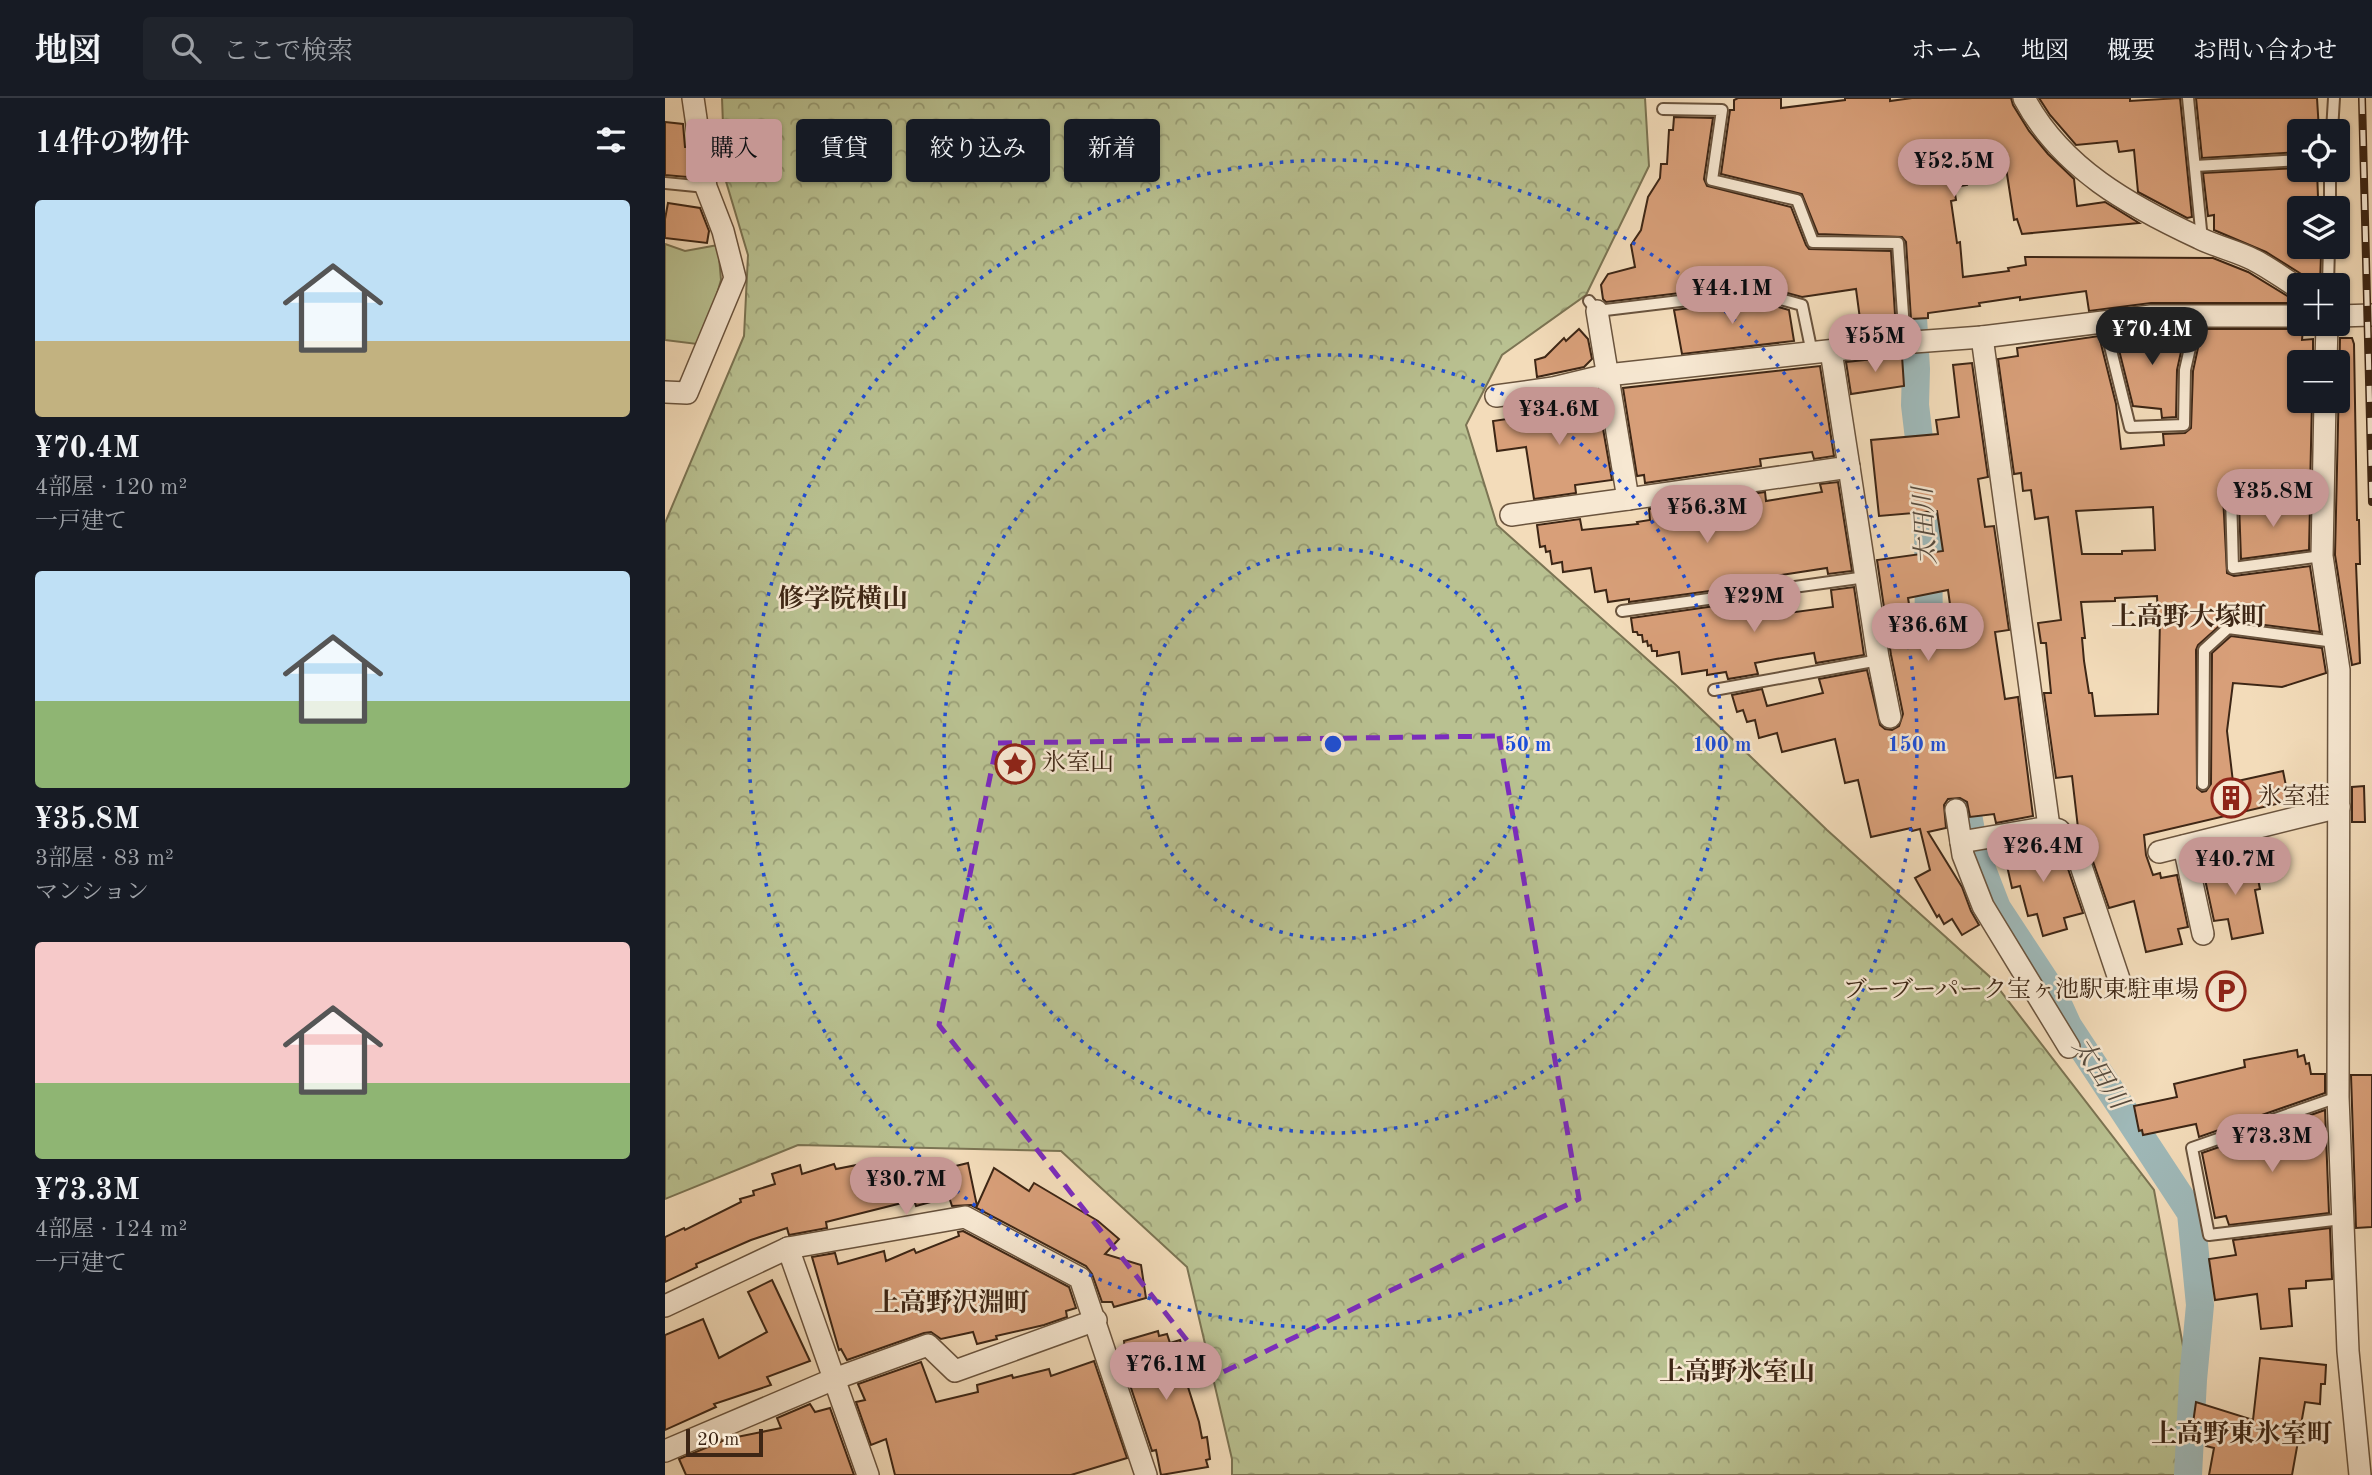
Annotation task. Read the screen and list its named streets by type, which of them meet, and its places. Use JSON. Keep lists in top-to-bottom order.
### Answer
{
  "districts": [
    "修学院横山",
    "上高野大塚町",
    "上高野沢淵町",
    "上高野氷室山",
    "上高野東氷室町"
  ],
  "water": ["太田川"],
  "places": {
    "place": ["氷室山"],
    "building": ["氷室荘"],
    "parking": ["ブーブーパーク宝ヶ池駅東駐車場"]
  },
  "scale_bar": "20 m",
  "page": {
    "header": "地図",
    "search": "ここで検索",
    "nav": [
      "ホーム",
      "地図",
      "概要",
      "お問い合わせ"
    ],
    "heading": "14件の物件",
    "map_buttons": ["+", "−"],
    "chip": [
      "購入",
      "賃貸",
      "絞り込み",
      "新着"
    ],
    "price": [
      "¥52.5M",
      "¥44.1M",
      "¥70.4M",
      "¥55M",
      "¥34.6M",
      "¥35.8M",
      "¥56.3M",
      "¥29M",
      "¥36.6M",
      "¥26.4M",
      "¥40.7M",
      "¥73.3M",
      "¥30.7M",
      "¥76.1M"
    ],
    "list": [
      {
        "name": "¥70.4M",
        "note": "4部屋 · 120 m² · 一戸建て"
      },
      {
        "name": "¥35.8M",
        "note": "3部屋 · 83 m² · マンション"
      },
      {
        "name": "¥73.3M",
        "note": "4部屋 · 124 m² · 一戸建て"
      }
    ],
    "scale": "20 m"
  },
  "rings": ["50 m", "100 m", "150 m"]
}
